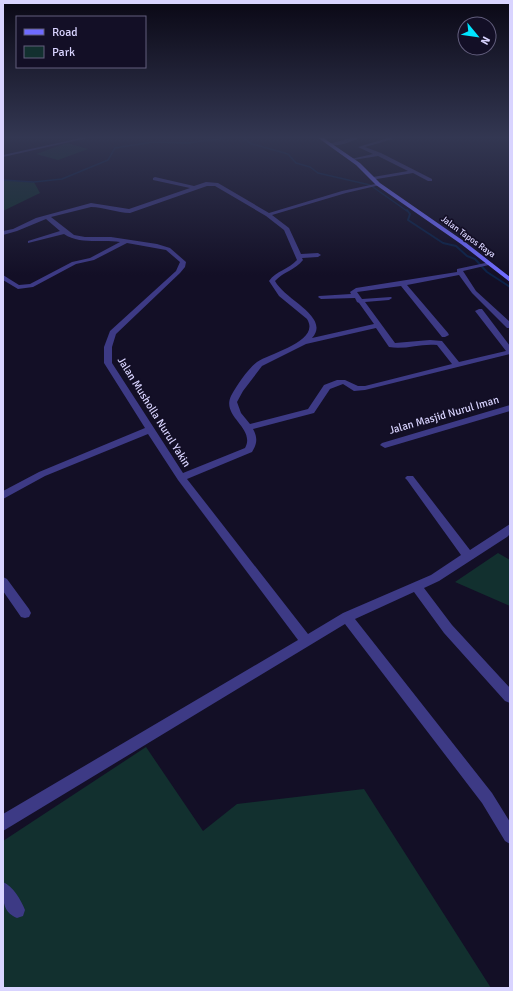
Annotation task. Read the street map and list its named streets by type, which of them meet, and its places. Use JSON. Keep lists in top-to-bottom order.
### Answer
{
  "streets": {
    "main road": ["Jalan Tapos Raya"],
    "street": ["Jalan Musholla Nurul Yakin", "Jalan Masjid Nurul Iman"]
  },
  "legend": ["Road", "Park"],
  "north": "bottom right"
}
